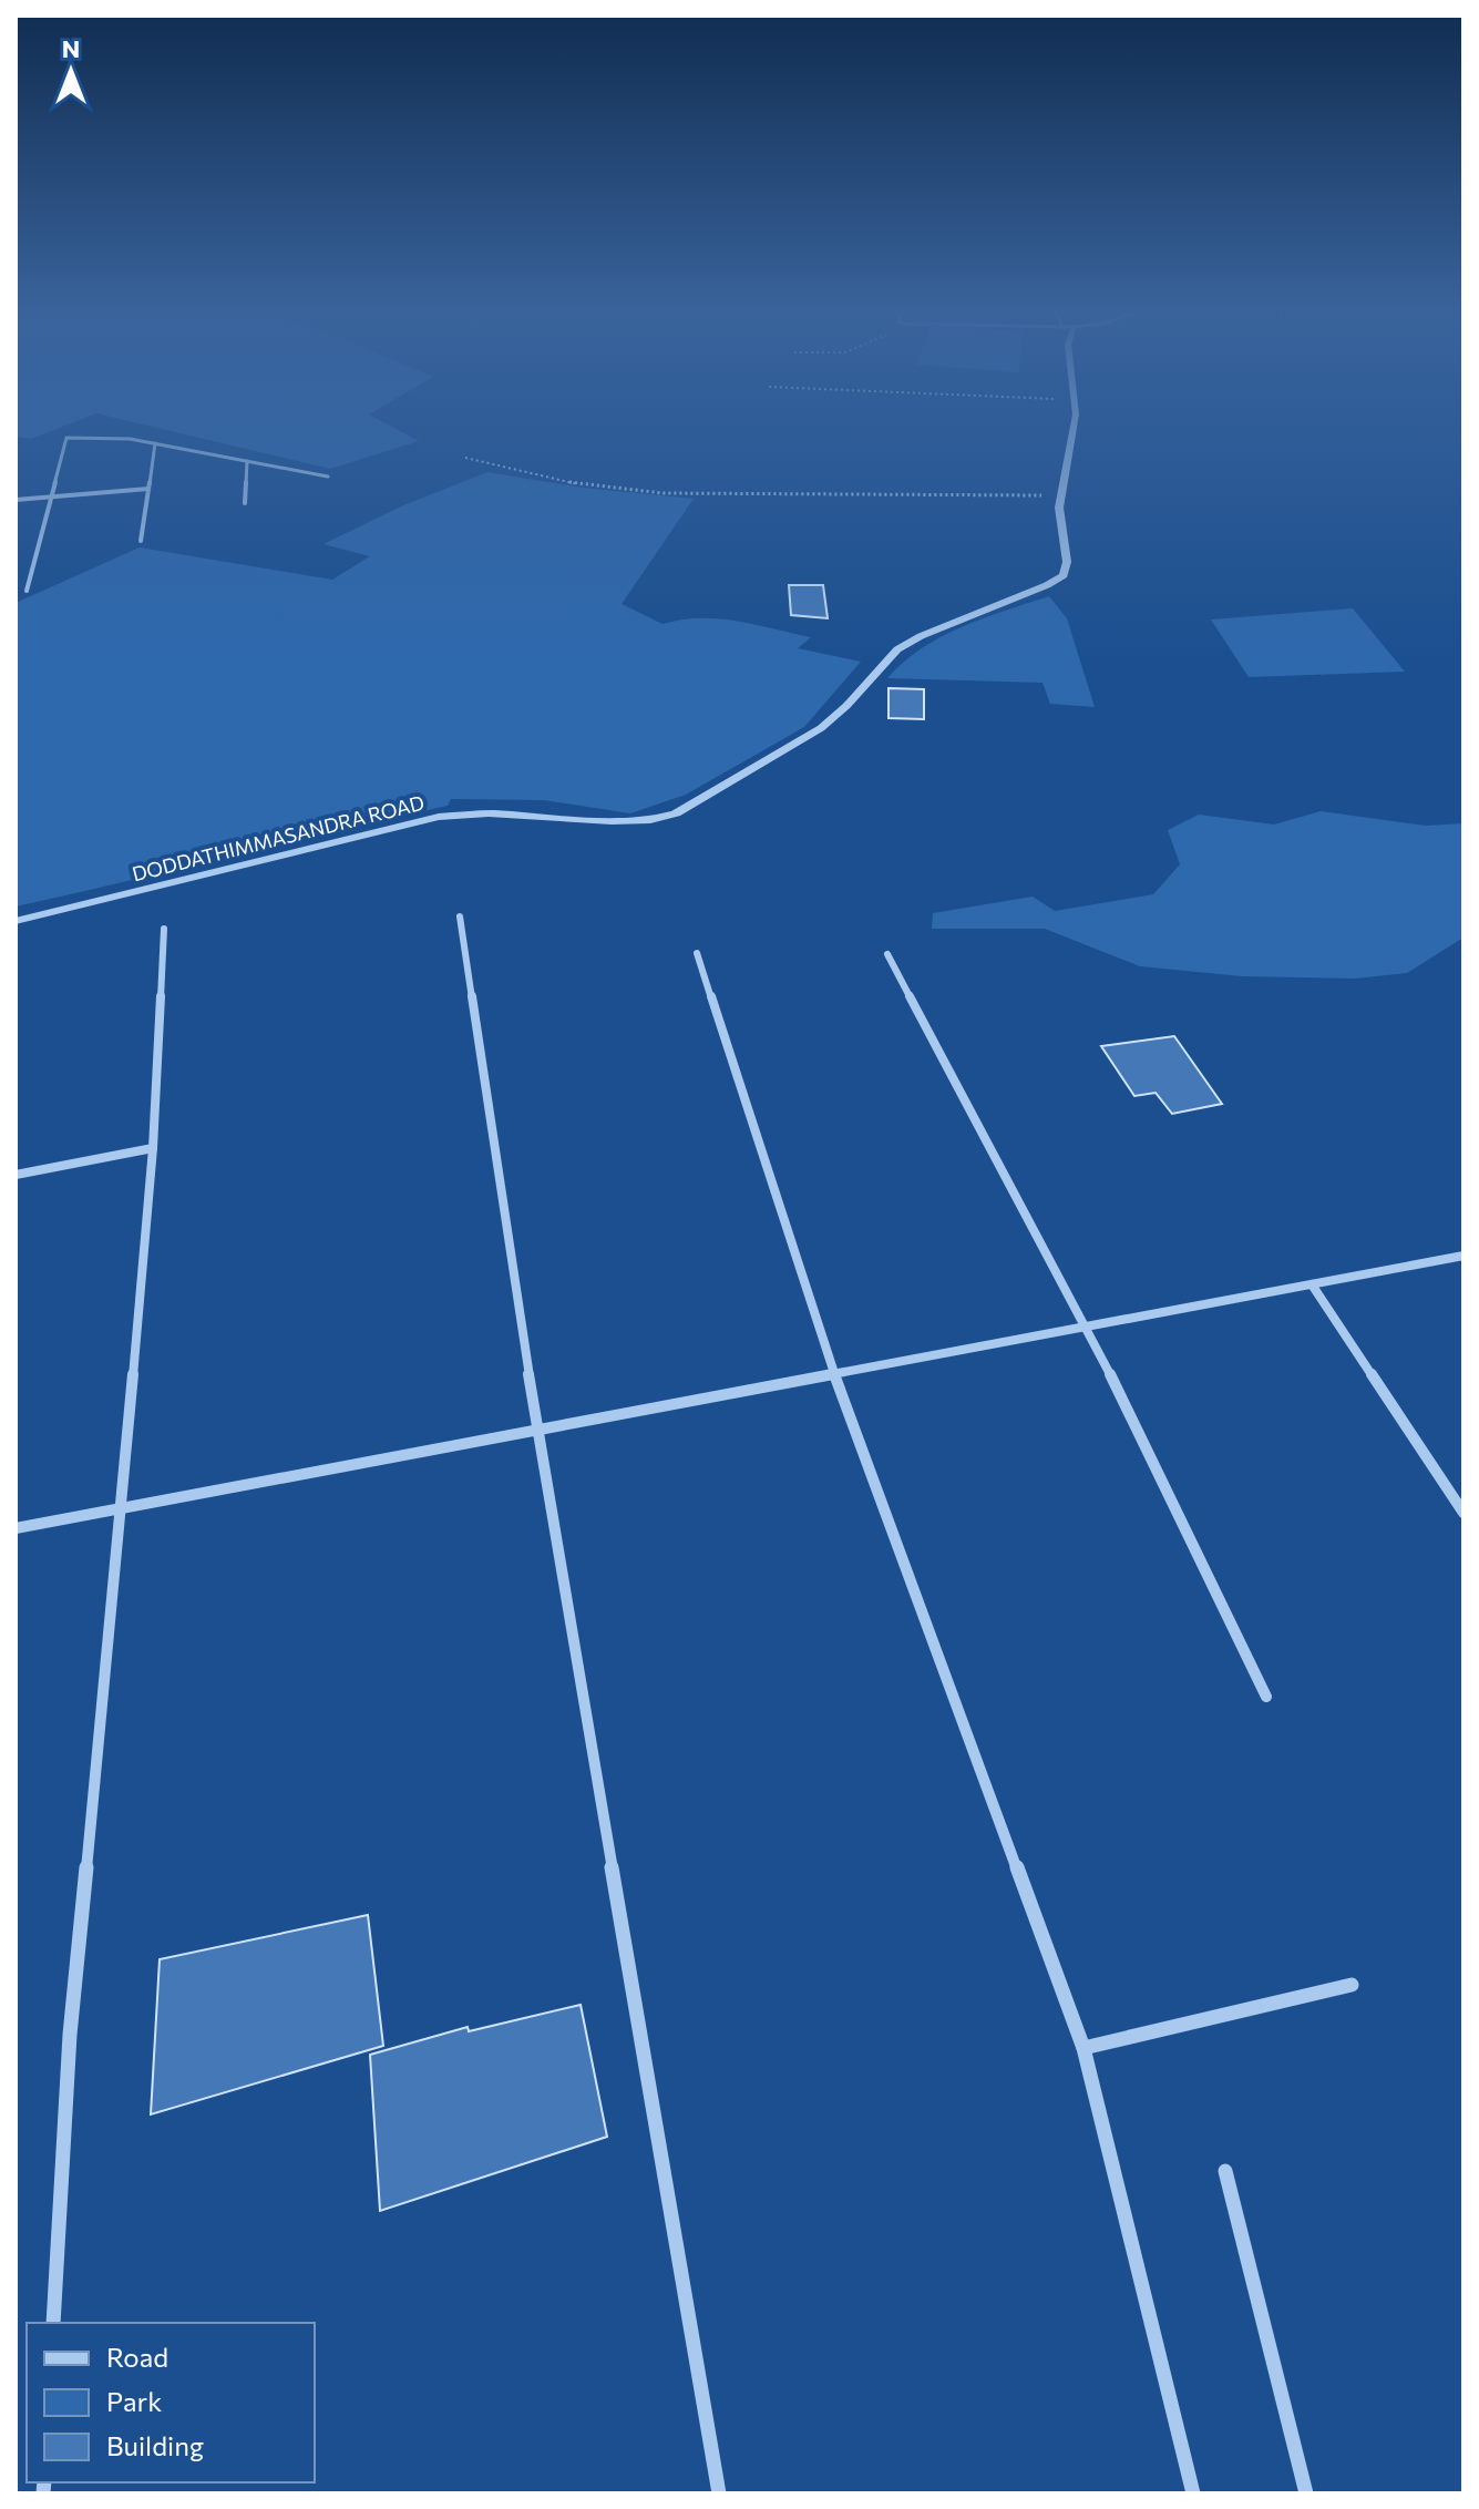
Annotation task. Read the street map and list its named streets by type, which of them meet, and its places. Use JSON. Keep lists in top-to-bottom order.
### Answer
{
  "streets": {
    "street": ["DODDATHIMMASANDRA ROAD"]
  },
  "legend": ["Road", "Park", "Building"],
  "north": "top"
}
